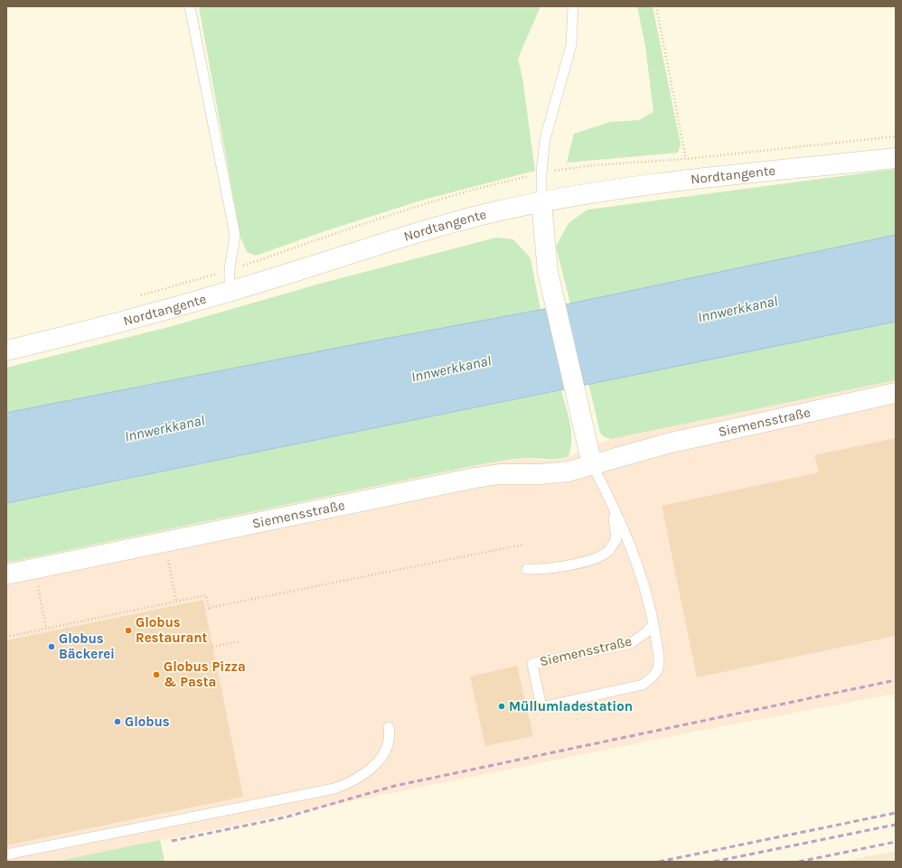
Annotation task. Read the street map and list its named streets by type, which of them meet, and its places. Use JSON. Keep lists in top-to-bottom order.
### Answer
{
  "streets": {
    "street": ["Nordtangente", "Siemensstraße"]
  },
  "water": ["Innwerkkanal"],
  "places": [
    "Globus Restaurant",
    "Globus Bäckerei",
    "Globus Pizza & Pasta",
    "Müllumladestation",
    "Globus"
  ]
}
